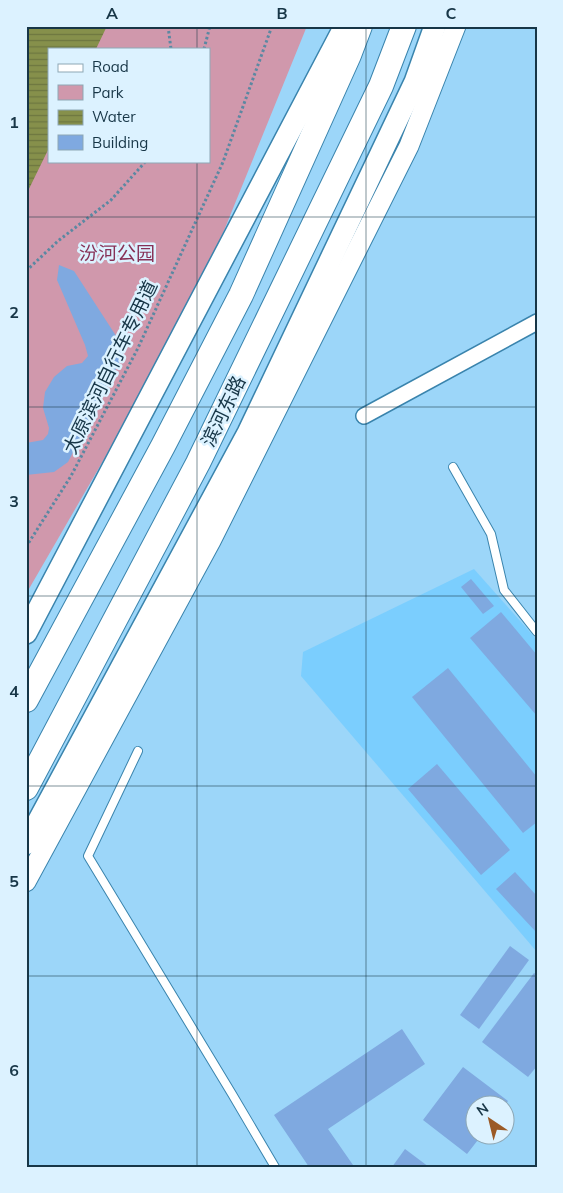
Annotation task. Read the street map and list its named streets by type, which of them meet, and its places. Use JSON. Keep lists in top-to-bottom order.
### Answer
{
  "streets": {
    "main road": ["滨河东路"],
    "path": ["太原滨河自行车专用道"]
  },
  "parks": ["汾河公园"],
  "legend": [
    "Road",
    "Park",
    "Water",
    "Building"
  ],
  "north": "top left",
  "grid": {
    "columns": ["A", "B", "C"],
    "rows": [
      "1",
      "2",
      "3",
      "4",
      "5",
      "6"
    ]
  }
}
